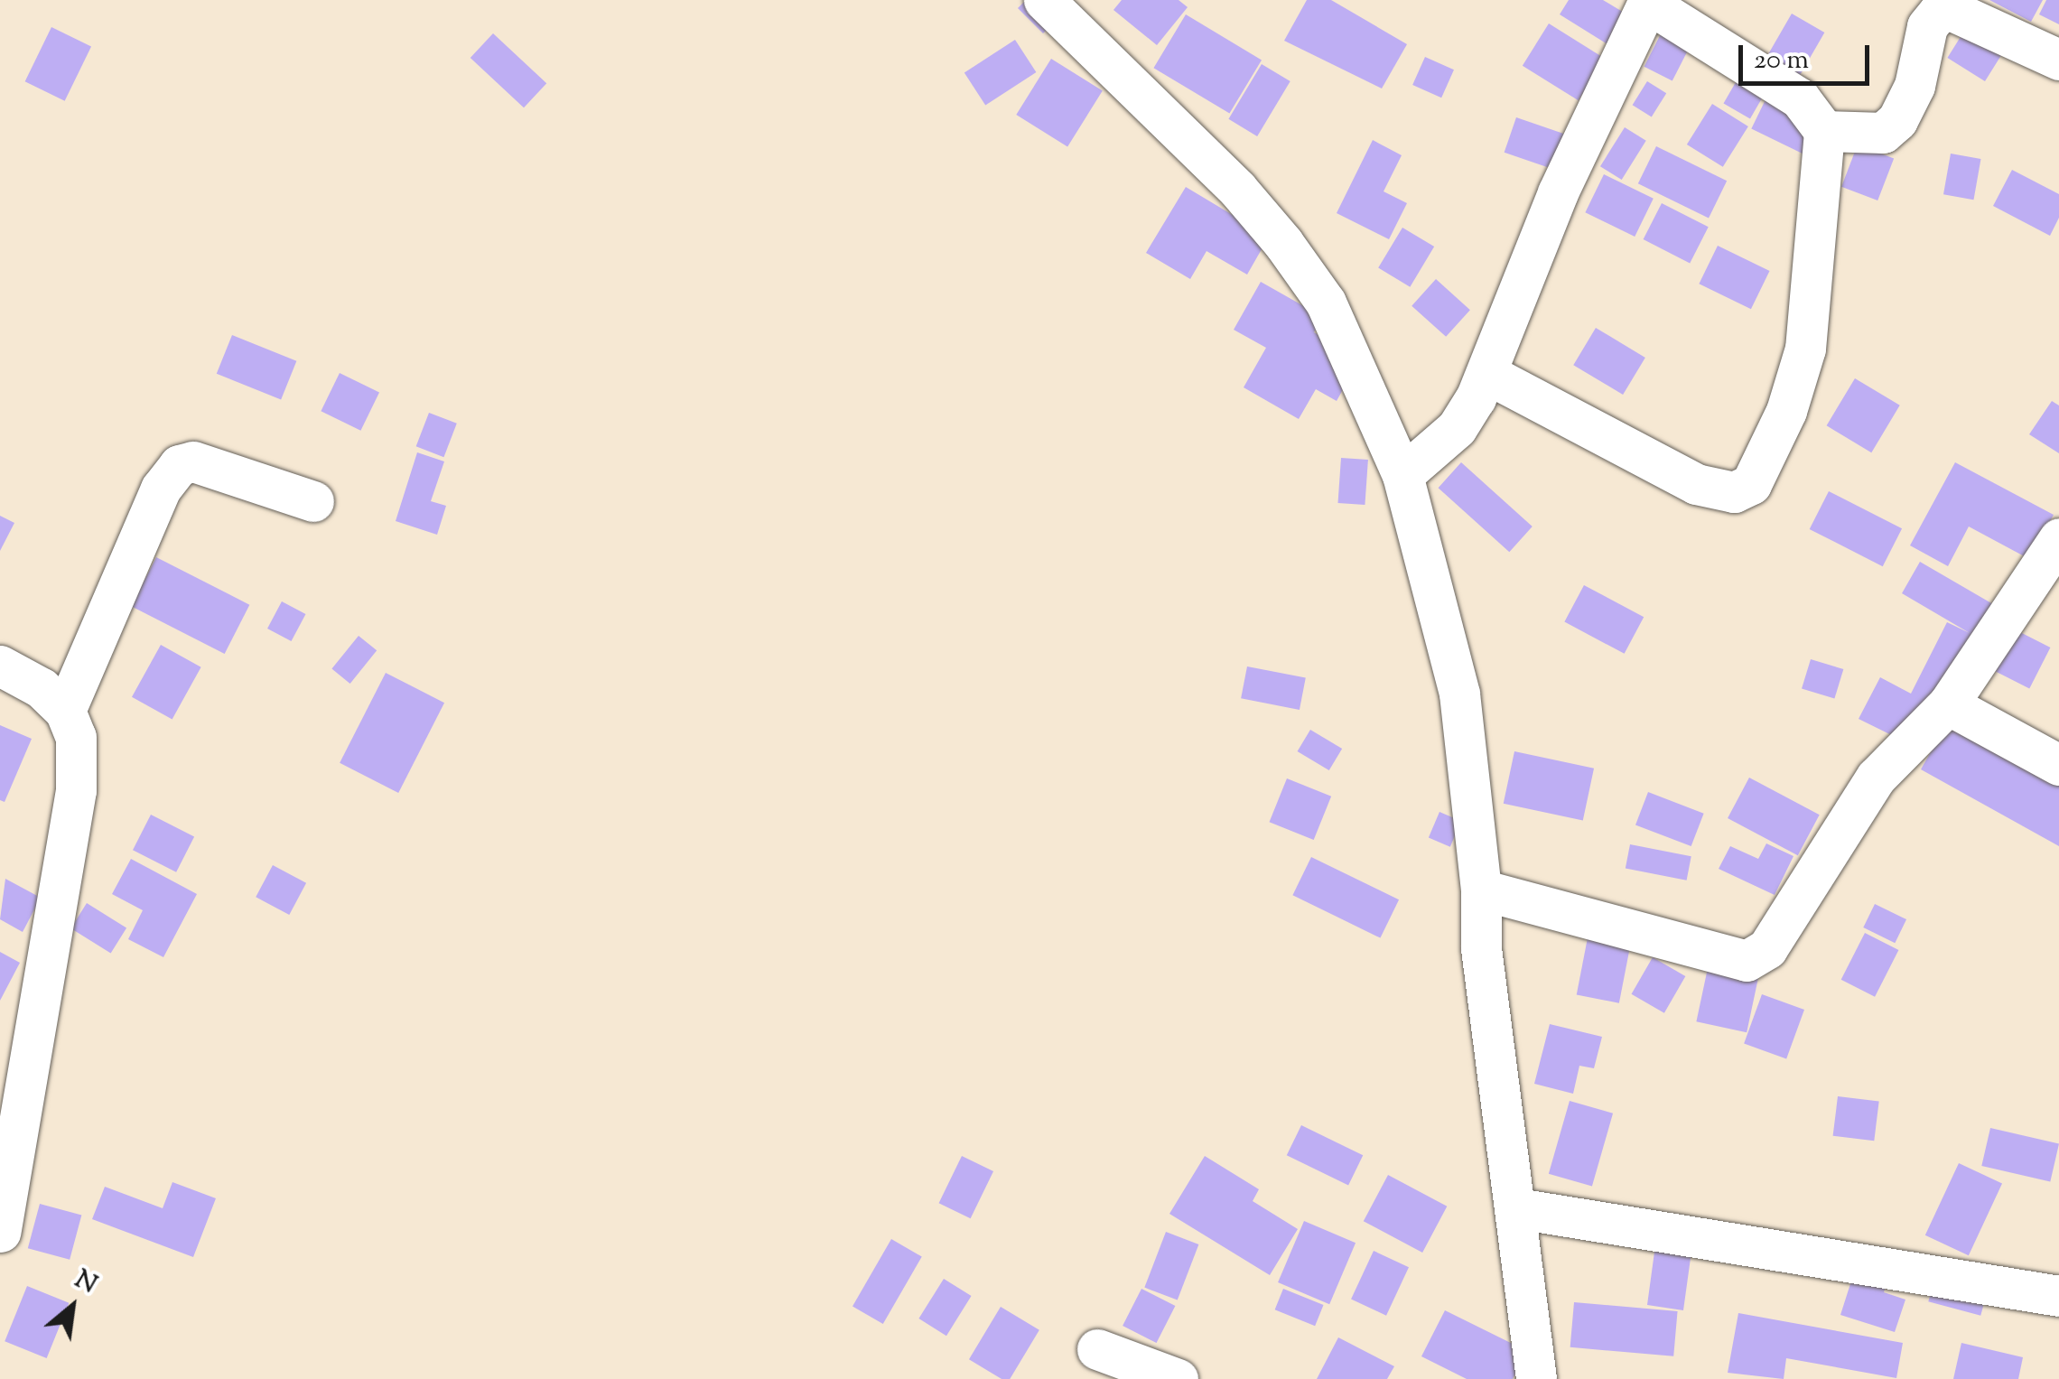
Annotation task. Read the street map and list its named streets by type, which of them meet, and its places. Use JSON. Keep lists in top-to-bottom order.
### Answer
{
  "scale_bar": "20 m",
  "north": "top right"
}
